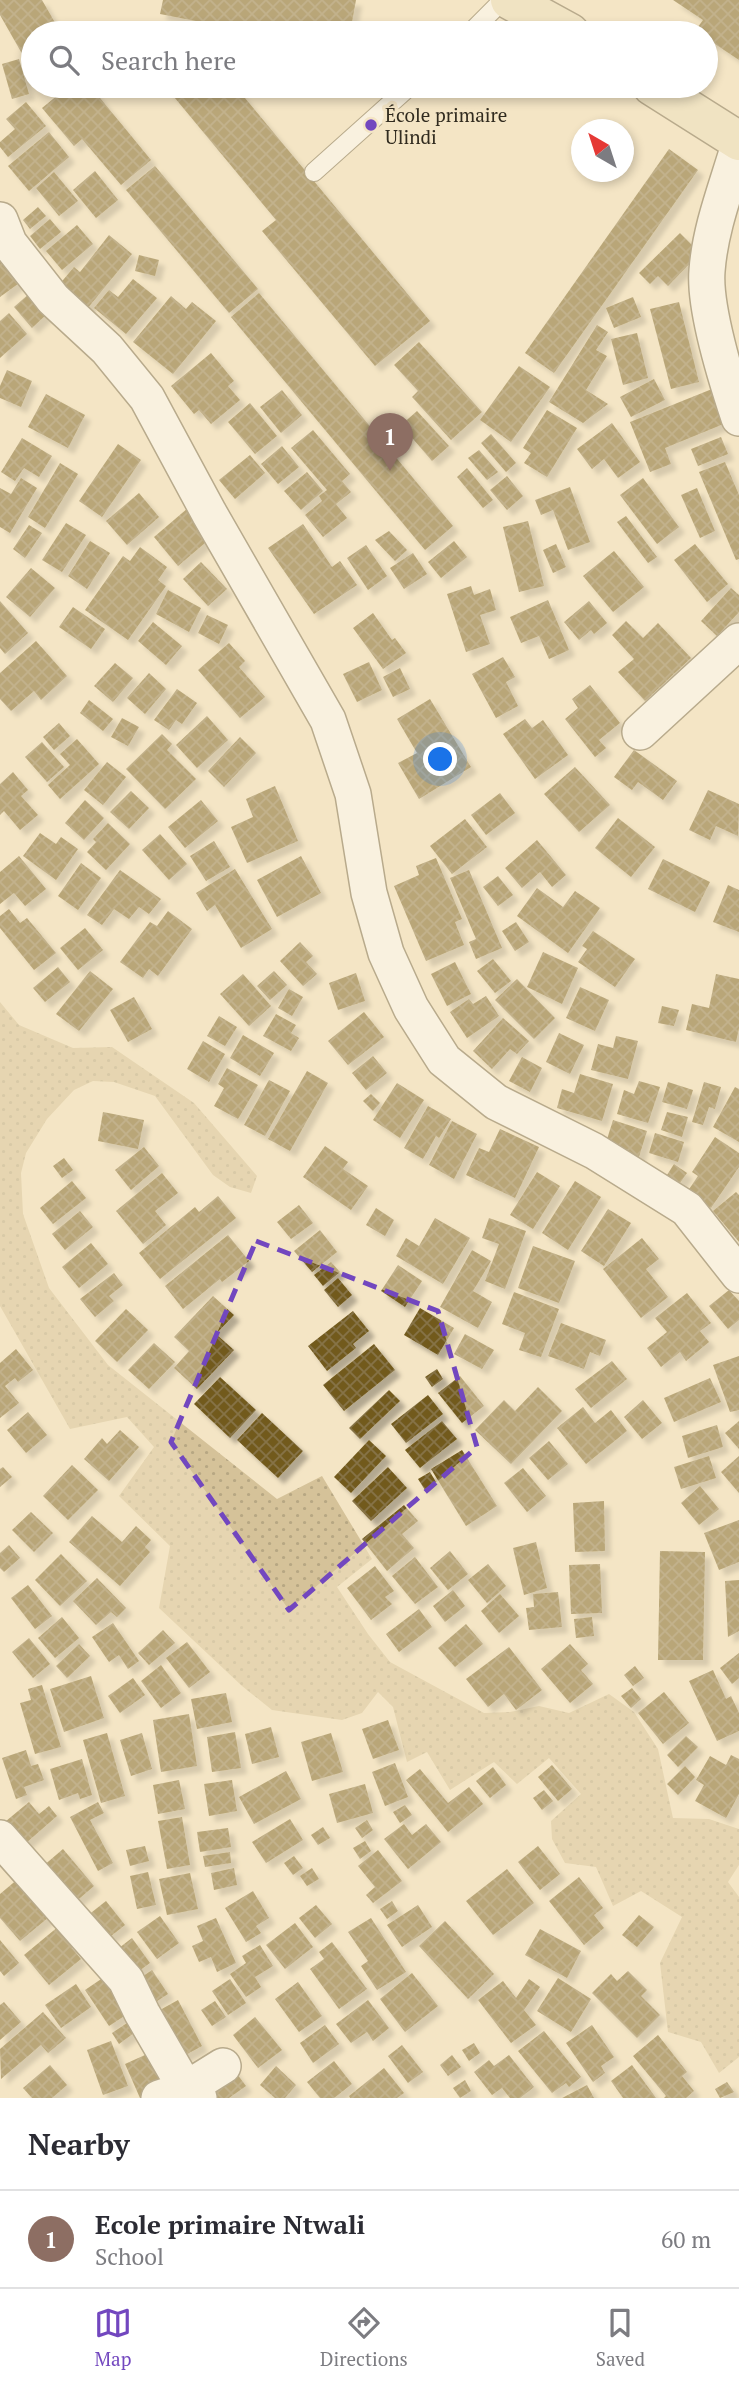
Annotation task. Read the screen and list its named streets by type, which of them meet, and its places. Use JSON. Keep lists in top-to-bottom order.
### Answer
{
  "places": ["École primaire Ulindi"],
  "north": "top left",
  "page": {
    "search": "Search here",
    "pins": "1",
    "heading": "Nearby",
    "list": [
      {
        "mark": "1",
        "name": "Ecole primaire Ntwali",
        "note": "School",
        "value": "60 m"
      }
    ],
    "nav": ["Map", "Directions", "Saved"]
  }
}
